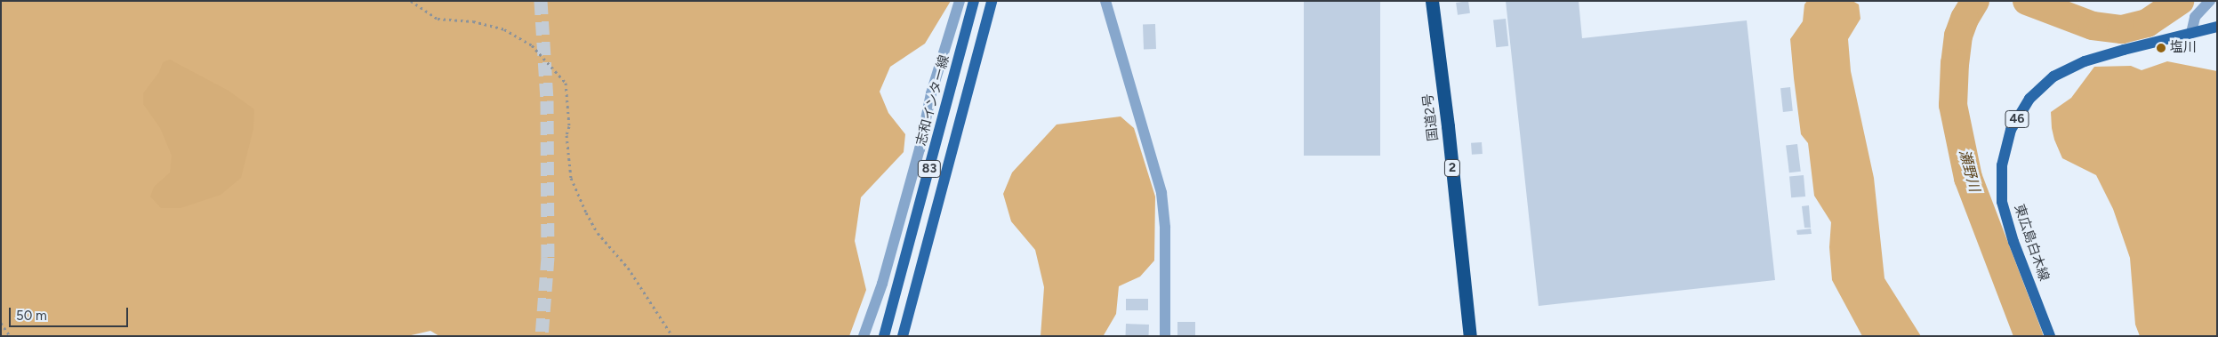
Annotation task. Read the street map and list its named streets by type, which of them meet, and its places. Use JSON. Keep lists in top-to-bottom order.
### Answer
{
  "streets": {
    "highway": ["国道2号", "2"],
    "main road": [
      "志和インター線",
      "46",
      "83",
      "東広島白木線"
    ]
  },
  "water": ["瀬野川"],
  "places": ["塩川"],
  "scale_bar": "50 m"
}
